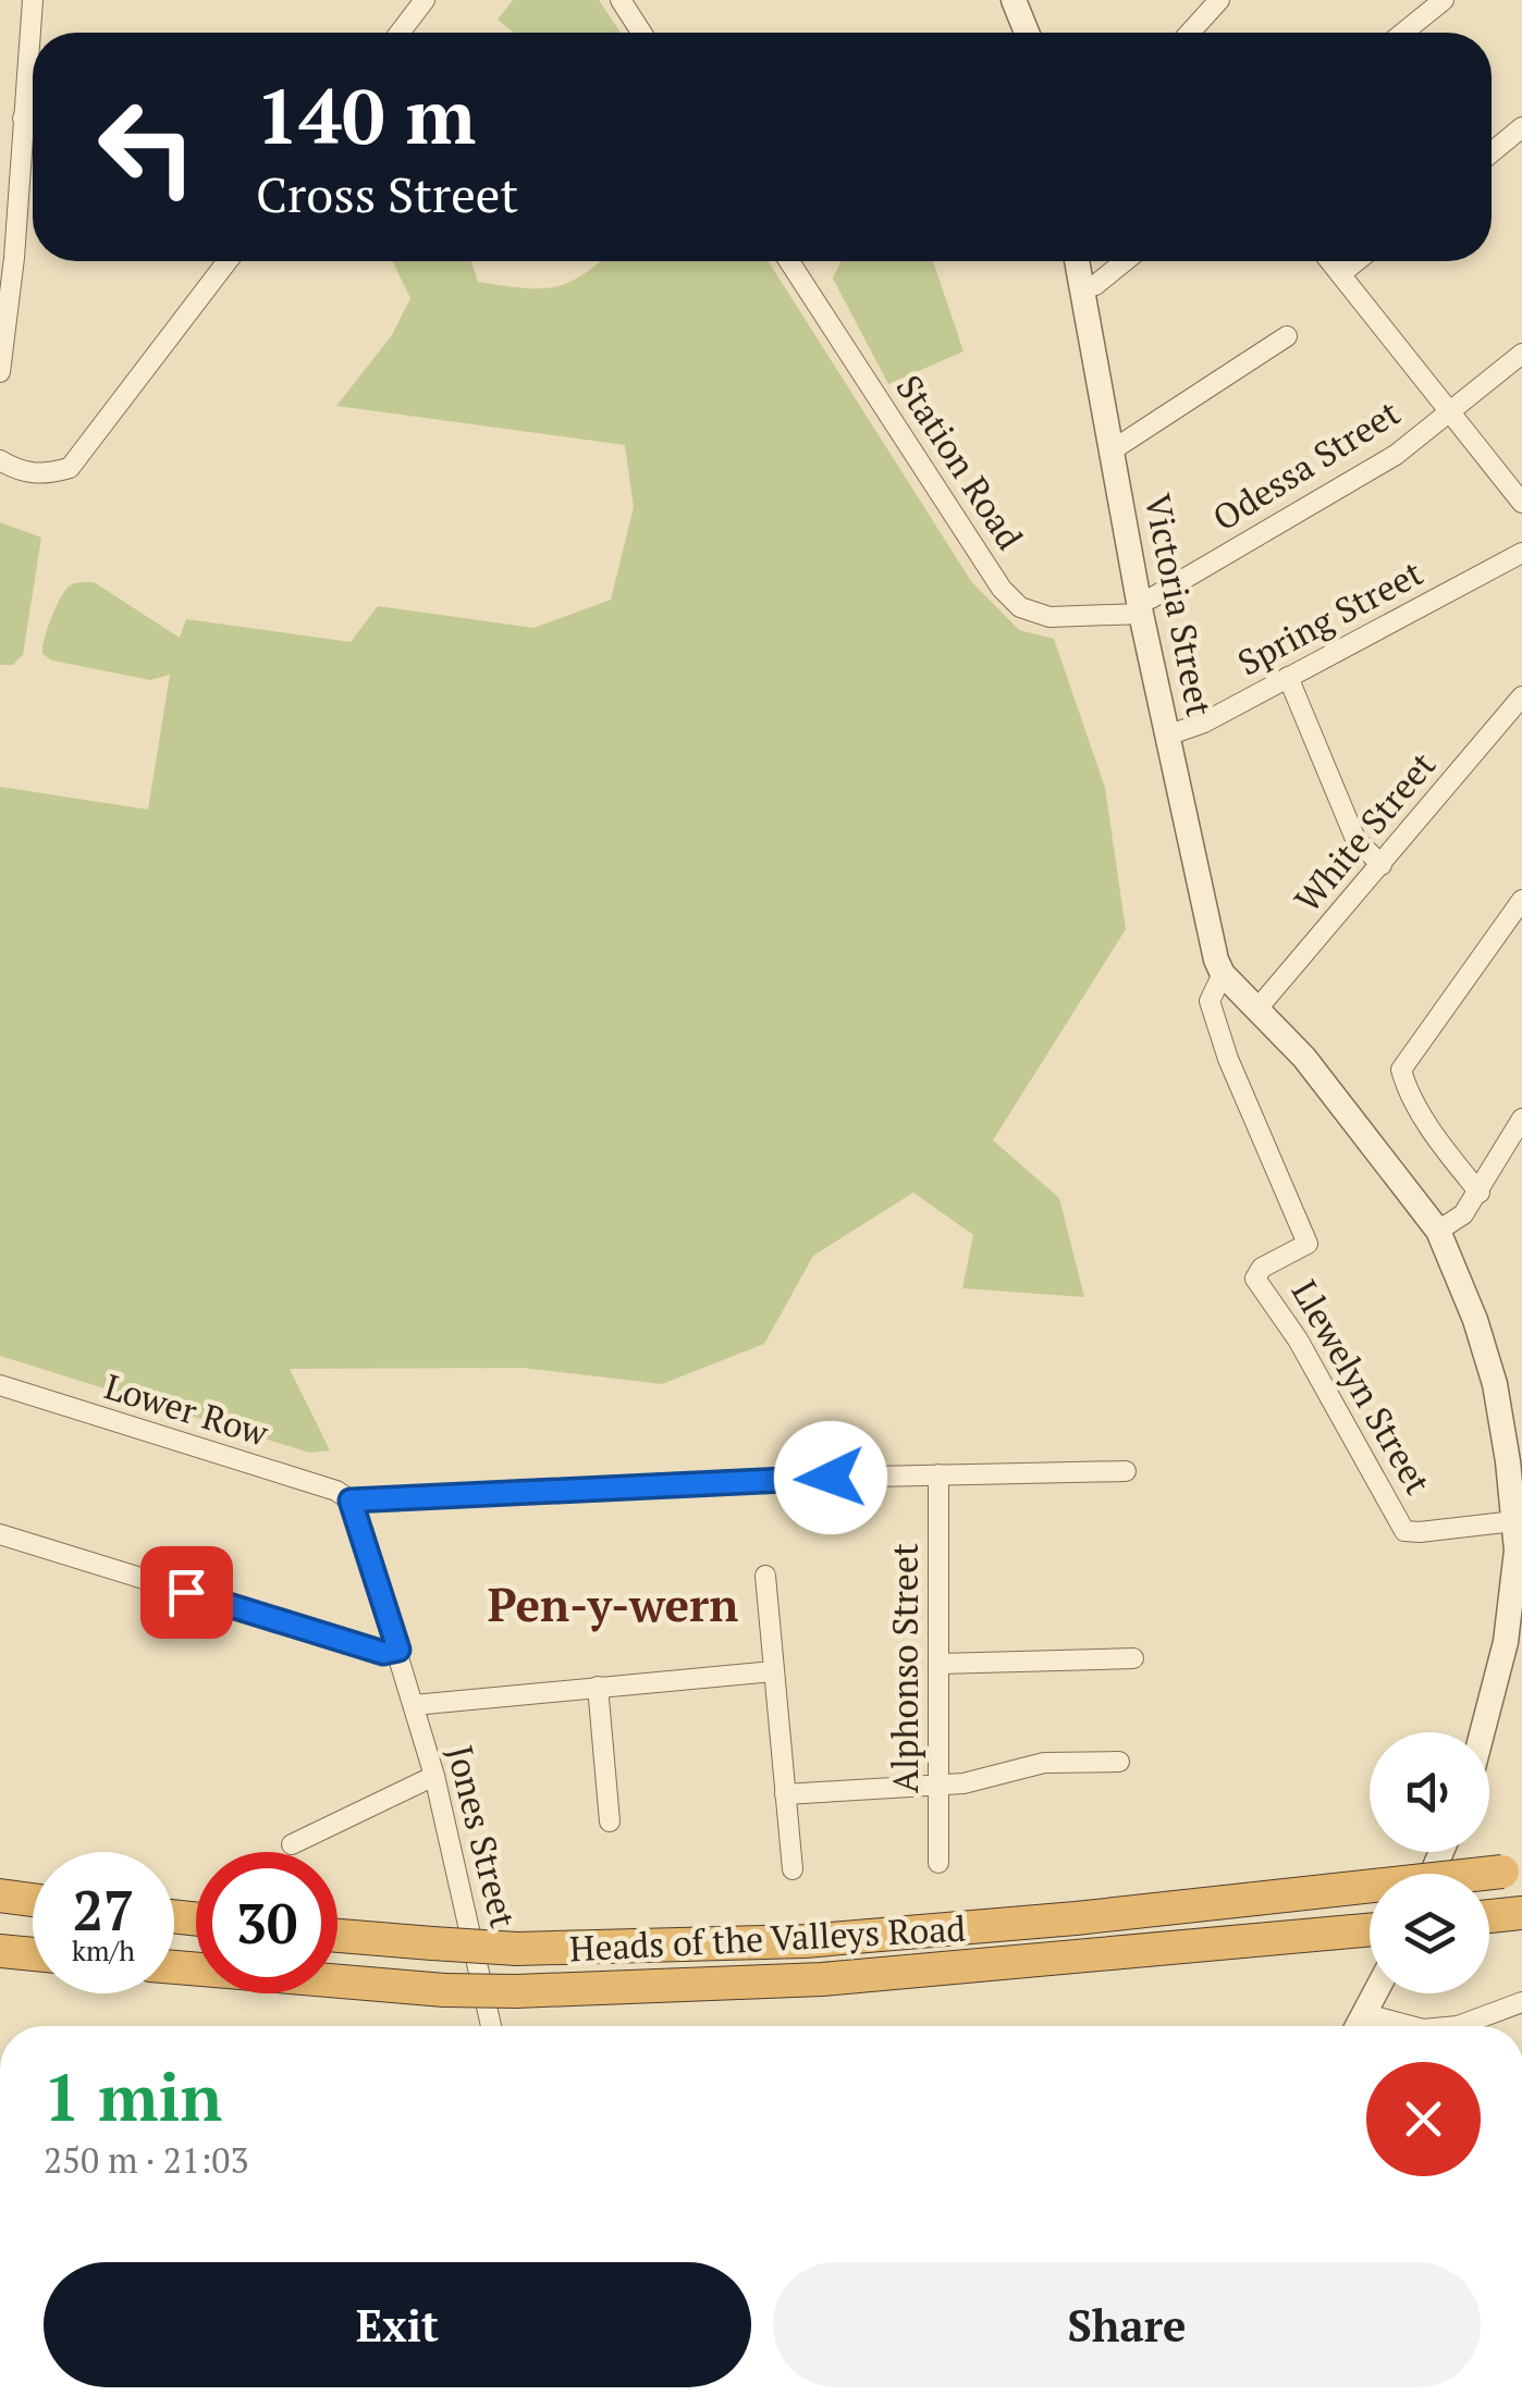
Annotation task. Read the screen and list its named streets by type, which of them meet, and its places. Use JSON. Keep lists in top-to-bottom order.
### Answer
{
  "streets": {
    "highway": ["Heads of the Valleys Road"],
    "street": [
      "Station Road",
      "Odessa Street",
      "Victoria Street",
      "Spring Street",
      "White Street",
      "Llewelyn Street",
      "Lower Row",
      "Alphonso Street",
      "Jones Street"
    ]
  },
  "crossings": [
    ["Station Road", "Odessa Street"],
    ["Station Road", "Victoria Street"],
    ["Odessa Street", "Victoria Street"],
    ["Victoria Street", "Spring Street"],
    ["Victoria Street", "Llewelyn Street"],
    ["Lower Row", "Jones Street"]
  ],
  "districts": ["Pen-y-wern"],
  "page": {
    "turn": ["140 m", "Cross Street"],
    "speed": "27 km/h",
    "limit": "30",
    "heading": ["1 min", "250 m · 21:03"],
    "buttons": ["Exit", "Share"]
  }
}
